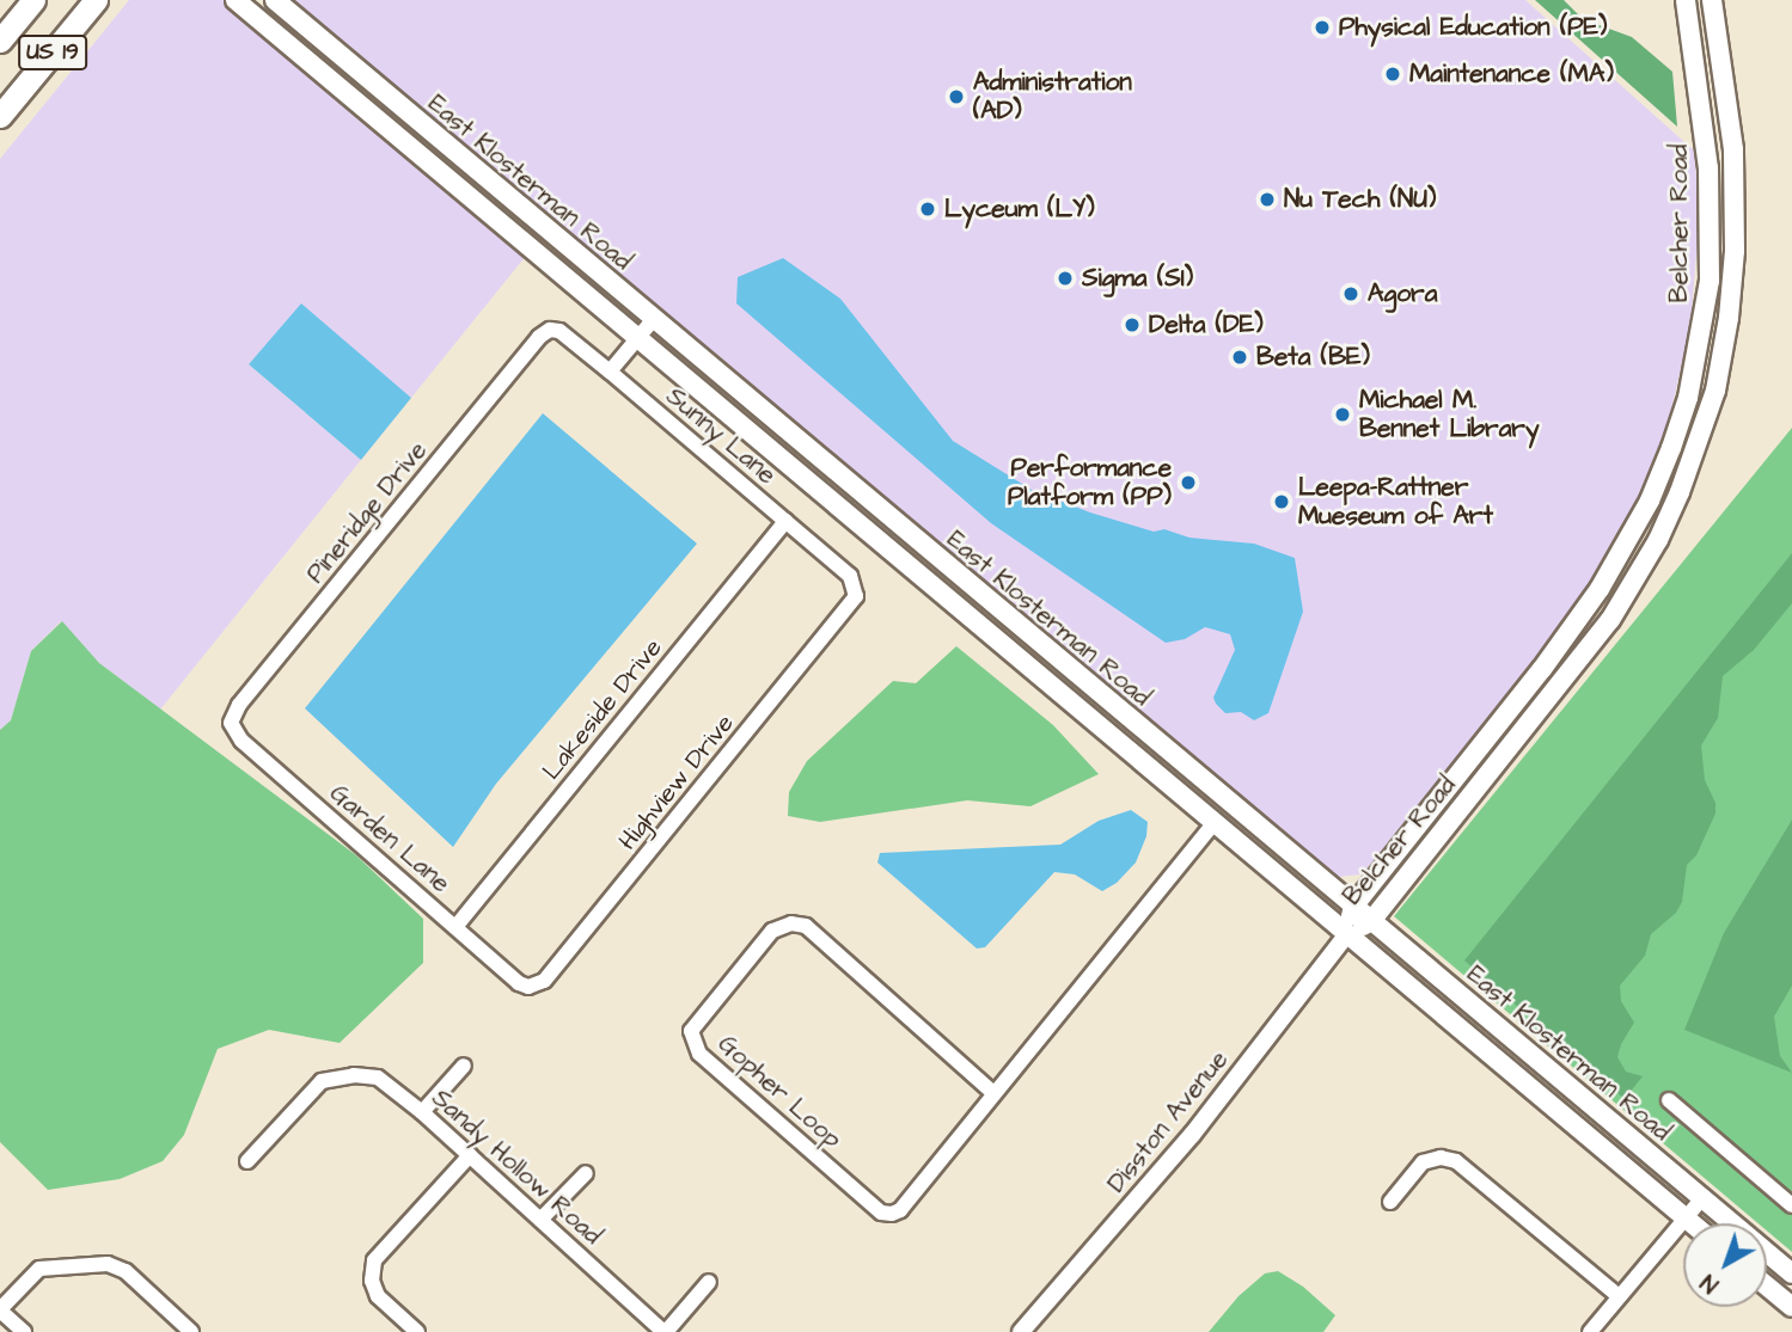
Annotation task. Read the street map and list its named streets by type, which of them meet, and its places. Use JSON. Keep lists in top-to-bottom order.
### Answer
{
  "streets": {
    "highway": ["US 19"],
    "main road": ["East Klosterman Road", "Belcher Road"],
    "street": [
      "Sunny Lane",
      "Pineridge Drive",
      "Lakeside Drive",
      "Highview Drive",
      "Garden Lane",
      "Gopher Loop",
      "Disston Avenue",
      "Sandy Hollow Road"
    ]
  },
  "crossings": [
    ["East Klosterman Road", "Belcher Road"],
    ["East Klosterman Road", "Gopher Loop"],
    ["East Klosterman Road", "Disston Avenue"],
    ["Belcher Road", "Disston Avenue"],
    ["Sunny Lane", "Pineridge Drive"],
    ["Sunny Lane", "Lakeside Drive"],
    ["Sunny Lane", "Highview Drive"],
    ["Pineridge Drive", "Garden Lane"],
    ["Lakeside Drive", "Garden Lane"],
    ["Highview Drive", "Garden Lane"]
  ],
  "places": [
    "Physical Education (PE)",
    "Maintenance (MA)",
    "Administration (AD)",
    "Nu Tech (NU)",
    "Lyceum (LY)",
    "Sigma (SI)",
    "Agora",
    "Delta (DE)",
    "Beta (BE)",
    "Michael M. Bennet Library",
    "Performance Platform (PP)",
    "Leepa-Rattner Mueseum of Art"
  ],
  "north": "bottom left"
}
